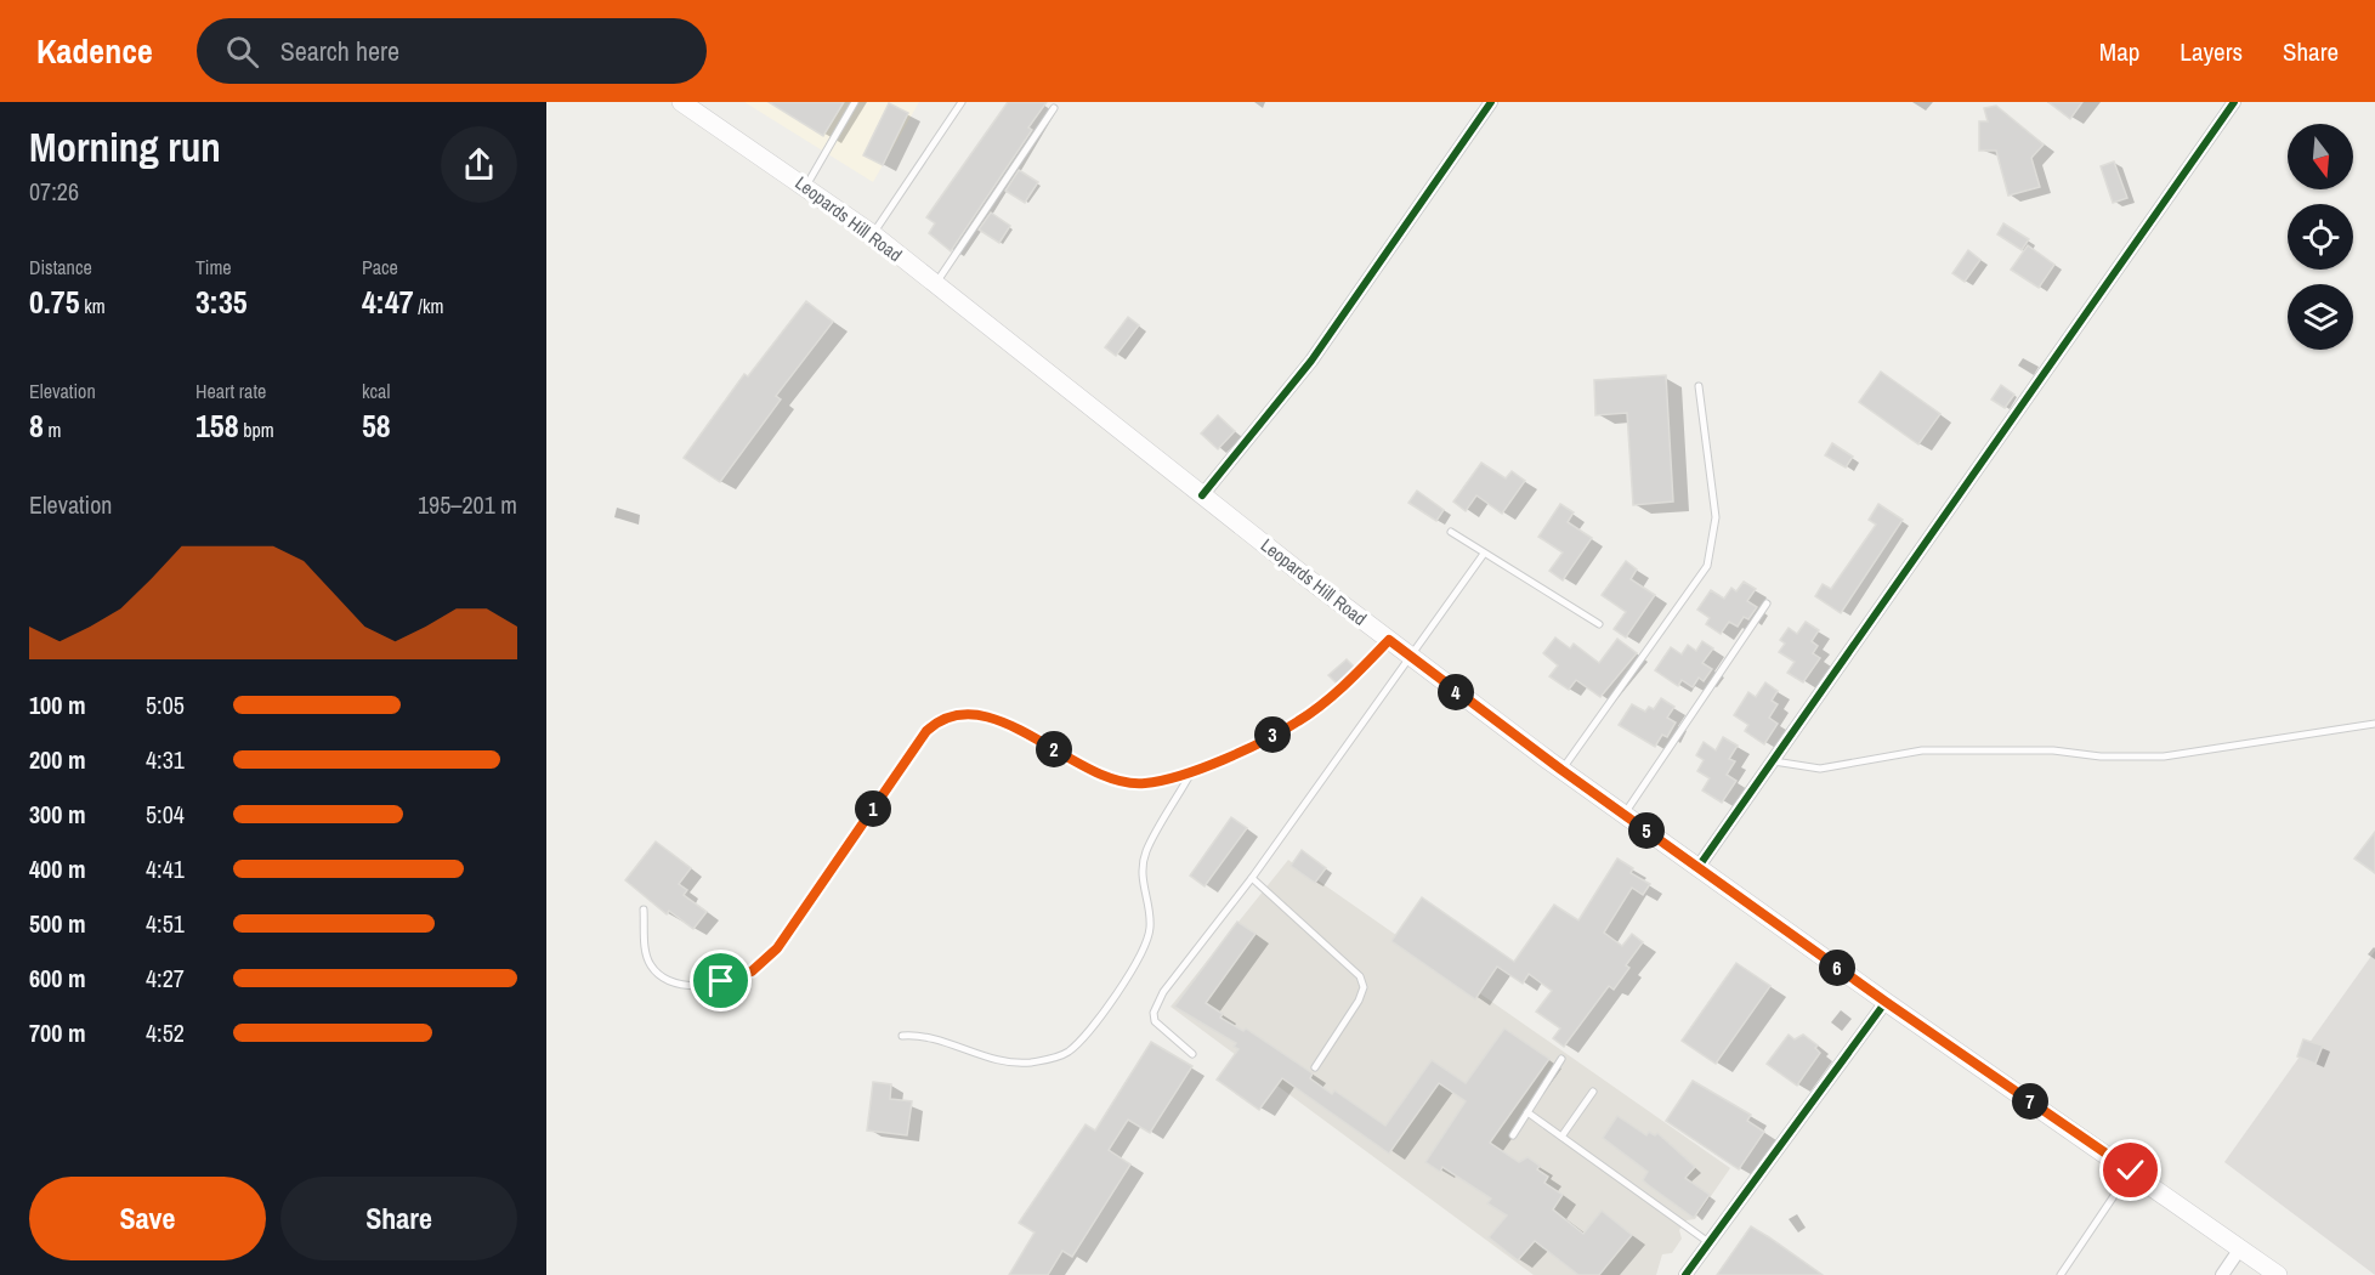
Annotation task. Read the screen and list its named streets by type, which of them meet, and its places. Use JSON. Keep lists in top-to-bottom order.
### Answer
{
  "streets": {
    "main road": ["Leopards Hill Road"]
  },
  "north": "bottom",
  "page": {
    "header": "Kadence",
    "search": "Search here",
    "nav": ["Map", "Layers", "Share"],
    "heading": ["Morning run", "07:26"],
    "stats": [
      ["Distance", "0.75 km"],
      ["Time", "3:35"],
      ["Pace", "4:47 /km"],
      ["Elevation", "8 m"],
      ["Heart rate", "158 bpm"],
      ["kcal", "58"]
    ],
    "chart": ["Elevation", "195–201 m"],
    "pins": [
      "4",
      "3",
      "2",
      "1",
      "5",
      "6",
      "7"
    ],
    "list": [
      {
        "name": "100 m",
        "note": "5:05"
      },
      {
        "name": "200 m",
        "note": "4:31"
      },
      {
        "name": "300 m",
        "note": "5:04"
      },
      {
        "name": "400 m",
        "note": "4:41"
      },
      {
        "name": "500 m",
        "note": "4:51"
      },
      {
        "name": "600 m",
        "note": "4:27"
      },
      {
        "name": "700 m",
        "note": "4:52"
      }
    ],
    "buttons": ["Save", "Share"]
  }
}
